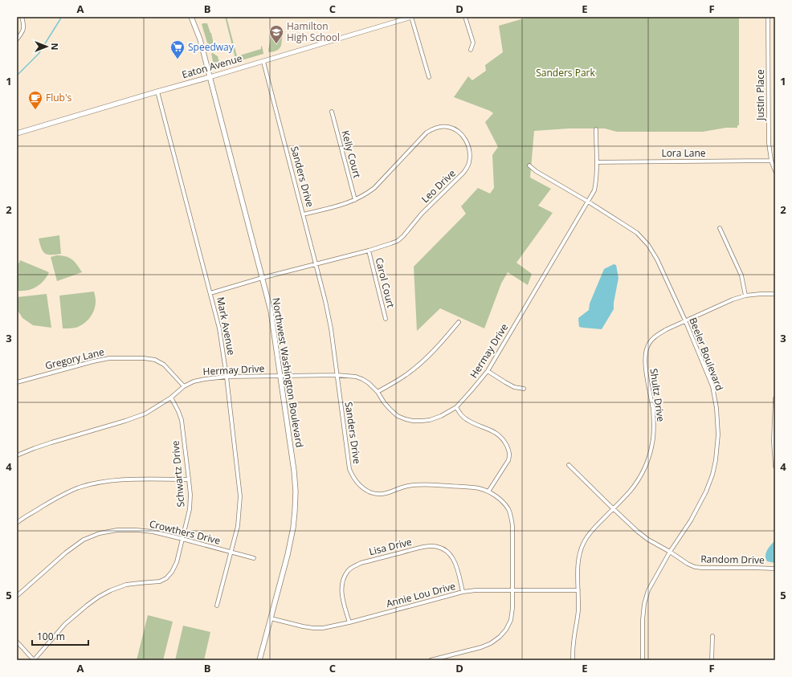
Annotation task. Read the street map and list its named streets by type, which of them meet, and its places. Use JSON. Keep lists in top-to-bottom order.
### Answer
{
  "streets": {
    "main road": ["Eaton Avenue", "Northwest Washington Boulevard"],
    "street": [
      "Justin Place",
      "Lora Lane",
      "Kelly Court",
      "Sanders Drive",
      "Leo Drive",
      "Carol Court",
      "Mark Avenue",
      "Hermay Drive",
      "Beeler Boulevard",
      "Gregory Lane",
      "Shultz Drive",
      "Schwartz Drive",
      "Crowthers Drive",
      "Lisa Drive",
      "Random Drive",
      "Annie Lou Drive"
    ]
  },
  "crossings": [
    ["Eaton Avenue", "Sanders Drive"],
    ["Eaton Avenue", "Mark Avenue"],
    ["Eaton Avenue", "Northwest Washington Boulevard"],
    ["Justin Place", "Lora Lane"],
    ["Lora Lane", "Hermay Drive"],
    ["Kelly Court", "Leo Drive"],
    ["Sanders Drive", "Leo Drive"],
    ["Sanders Drive", "Hermay Drive"],
    ["Sanders Drive", "Annie Lou Drive"],
    ["Leo Drive", "Carol Court"],
    ["Leo Drive", "Mark Avenue"],
    ["Leo Drive", "Northwest Washington Boulevard"],
    ["Mark Avenue", "Hermay Drive"],
    ["Mark Avenue", "Crowthers Drive"],
    ["Hermay Drive", "Beeler Boulevard"],
    ["Hermay Drive", "Gregory Lane"],
    ["Hermay Drive", "Northwest Washington Boulevard"],
    ["Hermay Drive", "Schwartz Drive"],
    ["Beeler Boulevard", "Shultz Drive"],
    ["Beeler Boulevard", "Random Drive"],
    ["Northwest Washington Boulevard", "Annie Lou Drive"],
    ["Shultz Drive", "Random Drive"],
    ["Shultz Drive", "Annie Lou Drive"],
    ["Schwartz Drive", "Crowthers Drive"],
    ["Lisa Drive", "Annie Lou Drive"]
  ],
  "parks": ["Sanders Park"],
  "places": {
    "school or university": ["Hamilton High School"],
    "supermarket": ["Speedway"],
    "cafe": ["Flub's"]
  },
  "scale_bar": "100 m",
  "north": "right",
  "grid": {
    "columns": [
      "A",
      "B",
      "C",
      "D",
      "E",
      "F"
    ],
    "rows": [
      "1",
      "2",
      "3",
      "4",
      "5"
    ]
  }
}
